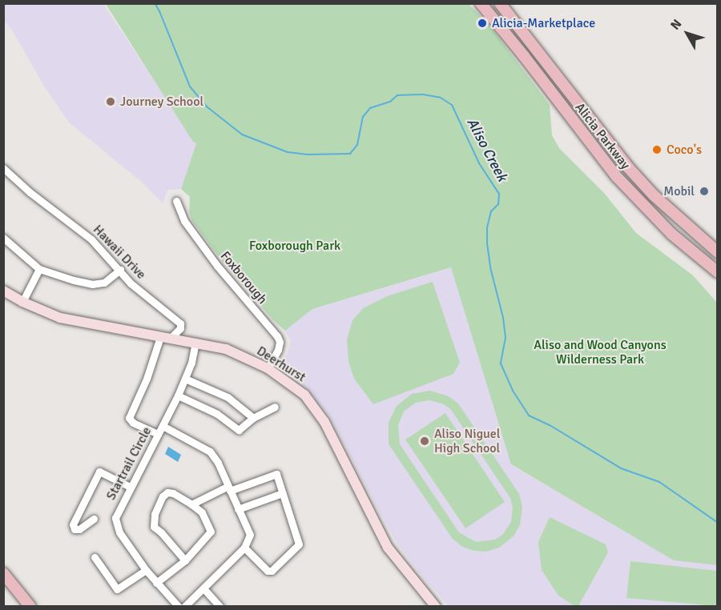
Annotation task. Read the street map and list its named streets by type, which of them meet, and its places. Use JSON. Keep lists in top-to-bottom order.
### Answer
{
  "streets": {
    "main road": ["Alicia Parkway"],
    "street": [
      "Hawaii Drive",
      "Foxborough",
      "Deerhurst",
      "Startrail Circle"
    ]
  },
  "crossings": [
    ["Hawaii Drive", "Deerhurst"],
    ["Foxborough", "Deerhurst"],
    ["Deerhurst", "Startrail Circle"]
  ],
  "water": ["Aliso Creek"],
  "parks": ["Foxborough Park", "Aliso and Wood Canyons Wilderness Park"],
  "places": [
    "Alicia-Marketplace",
    "Journey School",
    "Coco's",
    "Mobil",
    "Aliso Niguel High School"
  ],
  "north": "top left"
}
